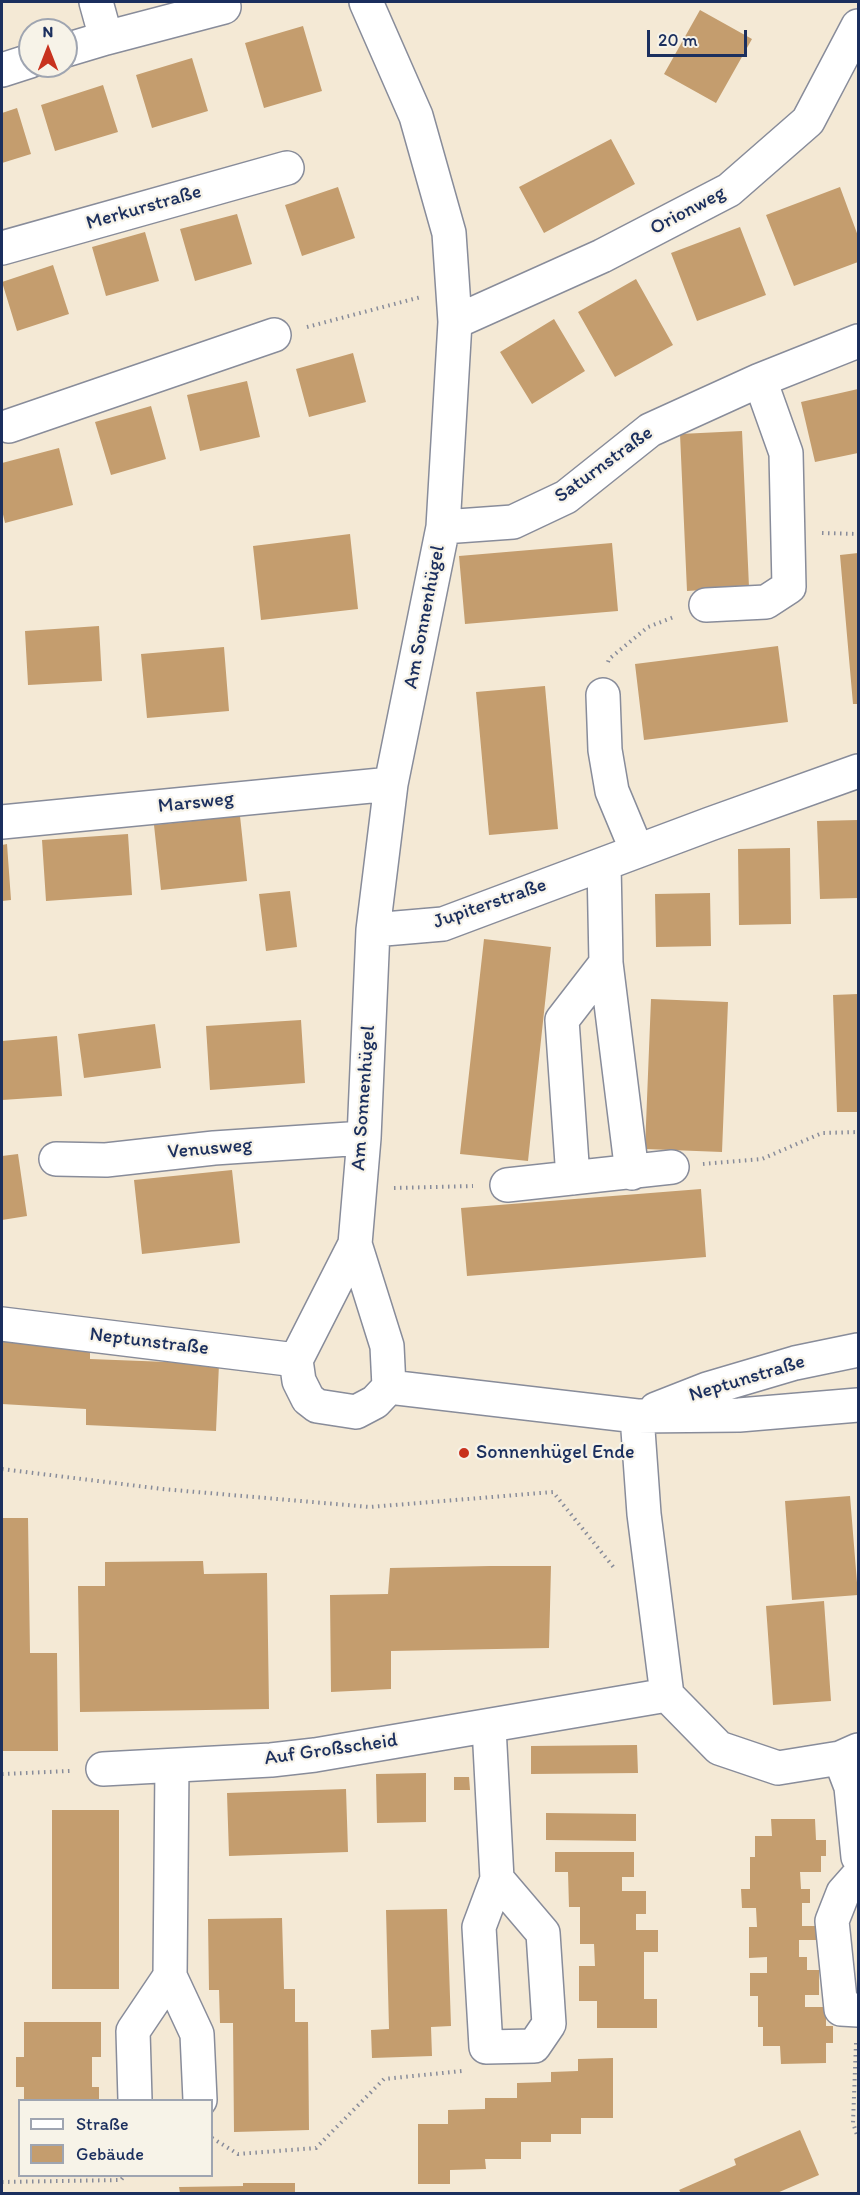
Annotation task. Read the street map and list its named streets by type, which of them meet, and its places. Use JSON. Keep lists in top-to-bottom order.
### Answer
{
  "streets": {
    "street": [
      "Merkurstraße",
      "Orionweg",
      "Saturnstraße",
      "Am Sonnenhügel",
      "Marsweg",
      "Jupiterstraße",
      "Venusweg",
      "Neptunstraße",
      "Auf Großscheid"
    ]
  },
  "crossings": [
    ["Orionweg", "Am Sonnenhügel"],
    ["Saturnstraße", "Am Sonnenhügel"],
    ["Am Sonnenhügel", "Marsweg"],
    ["Am Sonnenhügel", "Jupiterstraße"],
    ["Am Sonnenhügel", "Venusweg"]
  ],
  "places": ["Sonnenhügel Ende"],
  "legend": ["Straße", "Gebäude"],
  "scale_bar": "20 m",
  "north": "top"
}
